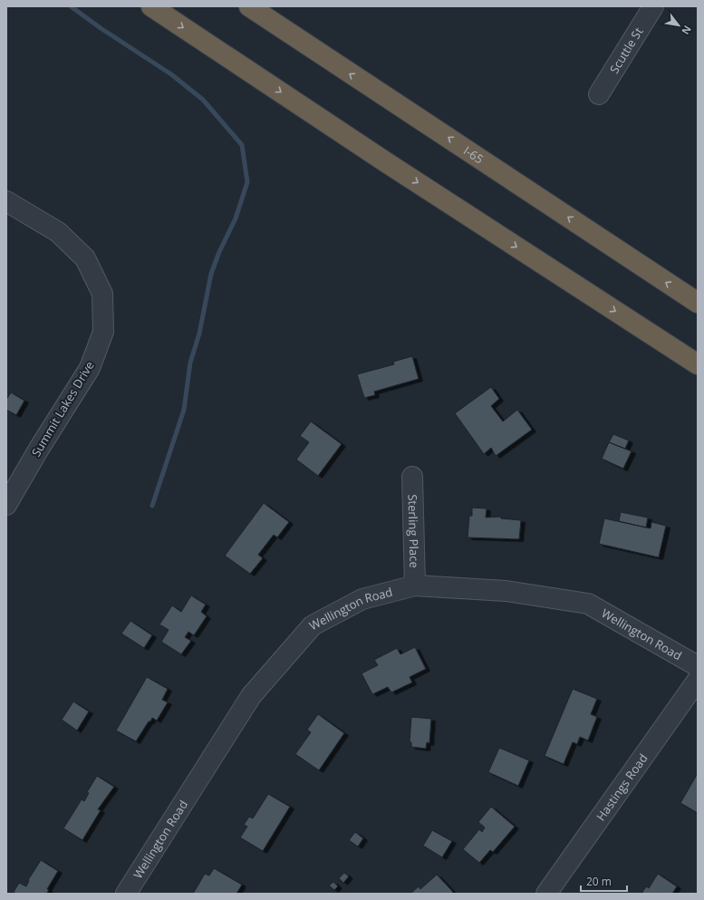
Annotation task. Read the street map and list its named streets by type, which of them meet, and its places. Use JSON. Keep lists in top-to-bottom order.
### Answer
{
  "streets": {
    "highway": ["I-65"],
    "street": [
      "Scuttle St",
      "Summit Lakes Drive",
      "Sterling Place",
      "Wellington Road",
      "Hastings Road"
    ]
  },
  "crossings": [
    ["Sterling Place", "Wellington Road"]
  ],
  "scale_bar": "20 m",
  "north": "bottom right"
}
